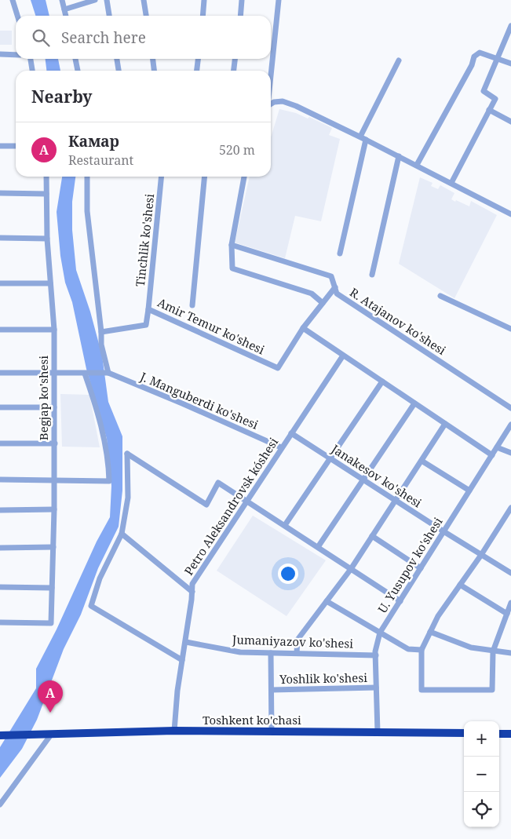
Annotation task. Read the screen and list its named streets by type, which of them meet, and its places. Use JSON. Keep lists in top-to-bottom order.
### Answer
{
  "streets": {
    "highway": ["Toshkent ko'chasi"],
    "street": [
      "Tinchlik ko'shesi",
      "R. Atajanov ko'shesi",
      "Amir Temur ko'shesi",
      "Begjap ko'shesi",
      "J. Manguberdi ko'shesi",
      "Janakesov ko'shesi",
      "Petro Aleksandrovsk kóshesi",
      "U. Yusupov ko'shesi",
      "Jumaniyazov ko'shesi",
      "Yoshlik ko'shesi"
    ]
  },
  "crossings": [
    ["Tinchlik ko'shesi", "Amir Temur ko'shesi"],
    ["J. Manguberdi ko'shesi", "Petro Aleksandrovsk kóshesi"],
    ["Janakesov ko'shesi", "Petro Aleksandrovsk kóshesi"],
    ["Janakesov ko'shesi", "U. Yusupov ko'shesi"],
    ["Petro Aleksandrovsk kóshesi", "Jumaniyazov ko'shesi"],
    ["Petro Aleksandrovsk kóshesi", "Toshkent ko'chasi"],
    ["U. Yusupov ko'shesi", "Jumaniyazov ko'shesi"],
    ["U. Yusupov ko'shesi", "Yoshlik ko'shesi"],
    ["U. Yusupov ko'shesi", "Toshkent ko'chasi"]
  ],
  "page": {
    "search": "Search here",
    "heading": "Nearby",
    "list": [
      {
        "mark": "A",
        "name": "Камар",
        "note": "Restaurant",
        "value": "520 m"
      }
    ],
    "pins": "A",
    "map_buttons": ["+", "−"]
  }
}
